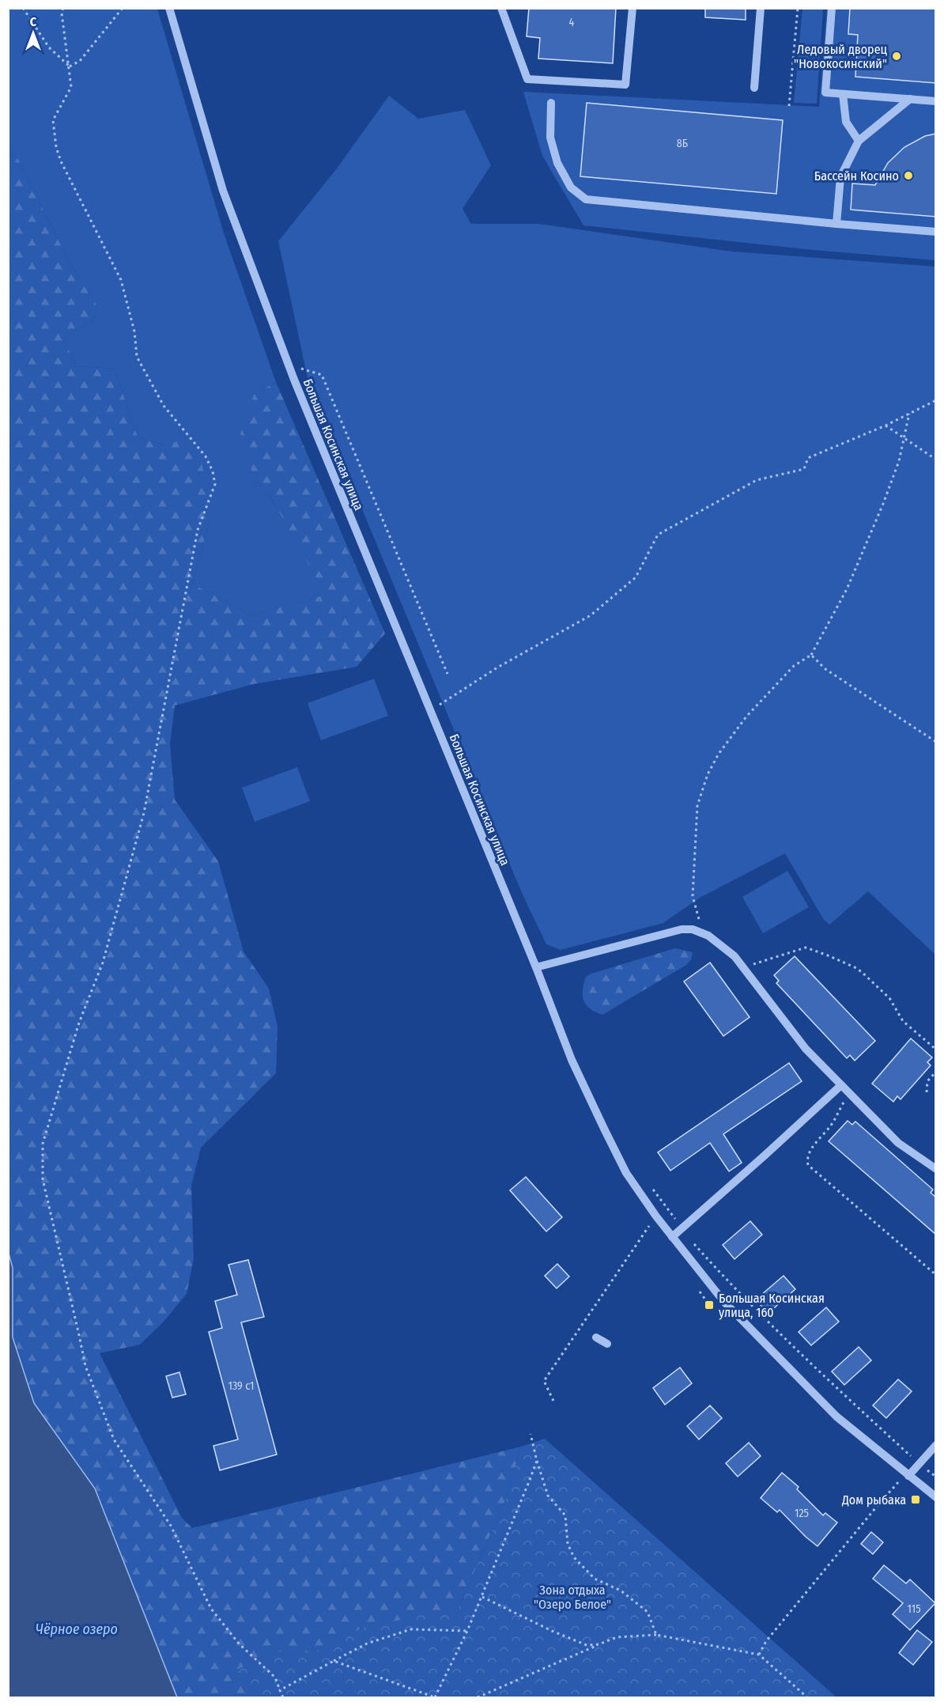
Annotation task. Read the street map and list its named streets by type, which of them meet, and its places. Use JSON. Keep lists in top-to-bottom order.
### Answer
{
  "streets": {
    "street": ["Большая Косинская улица"]
  },
  "water": ["Чёрное озеро"],
  "parks": ["Зона отдыха \"Озеро Белое\""],
  "places": {
    "other": ["Ледовый дворец \"Новокосинский\"", "Бассейн Косино"],
    "transit": ["Большая Косинская улица, 160", "Дом рыбака"]
  },
  "house_numbers": [
    "4",
    "8Б",
    "139 с1",
    "125",
    "115"
  ],
  "north": "top"
}
